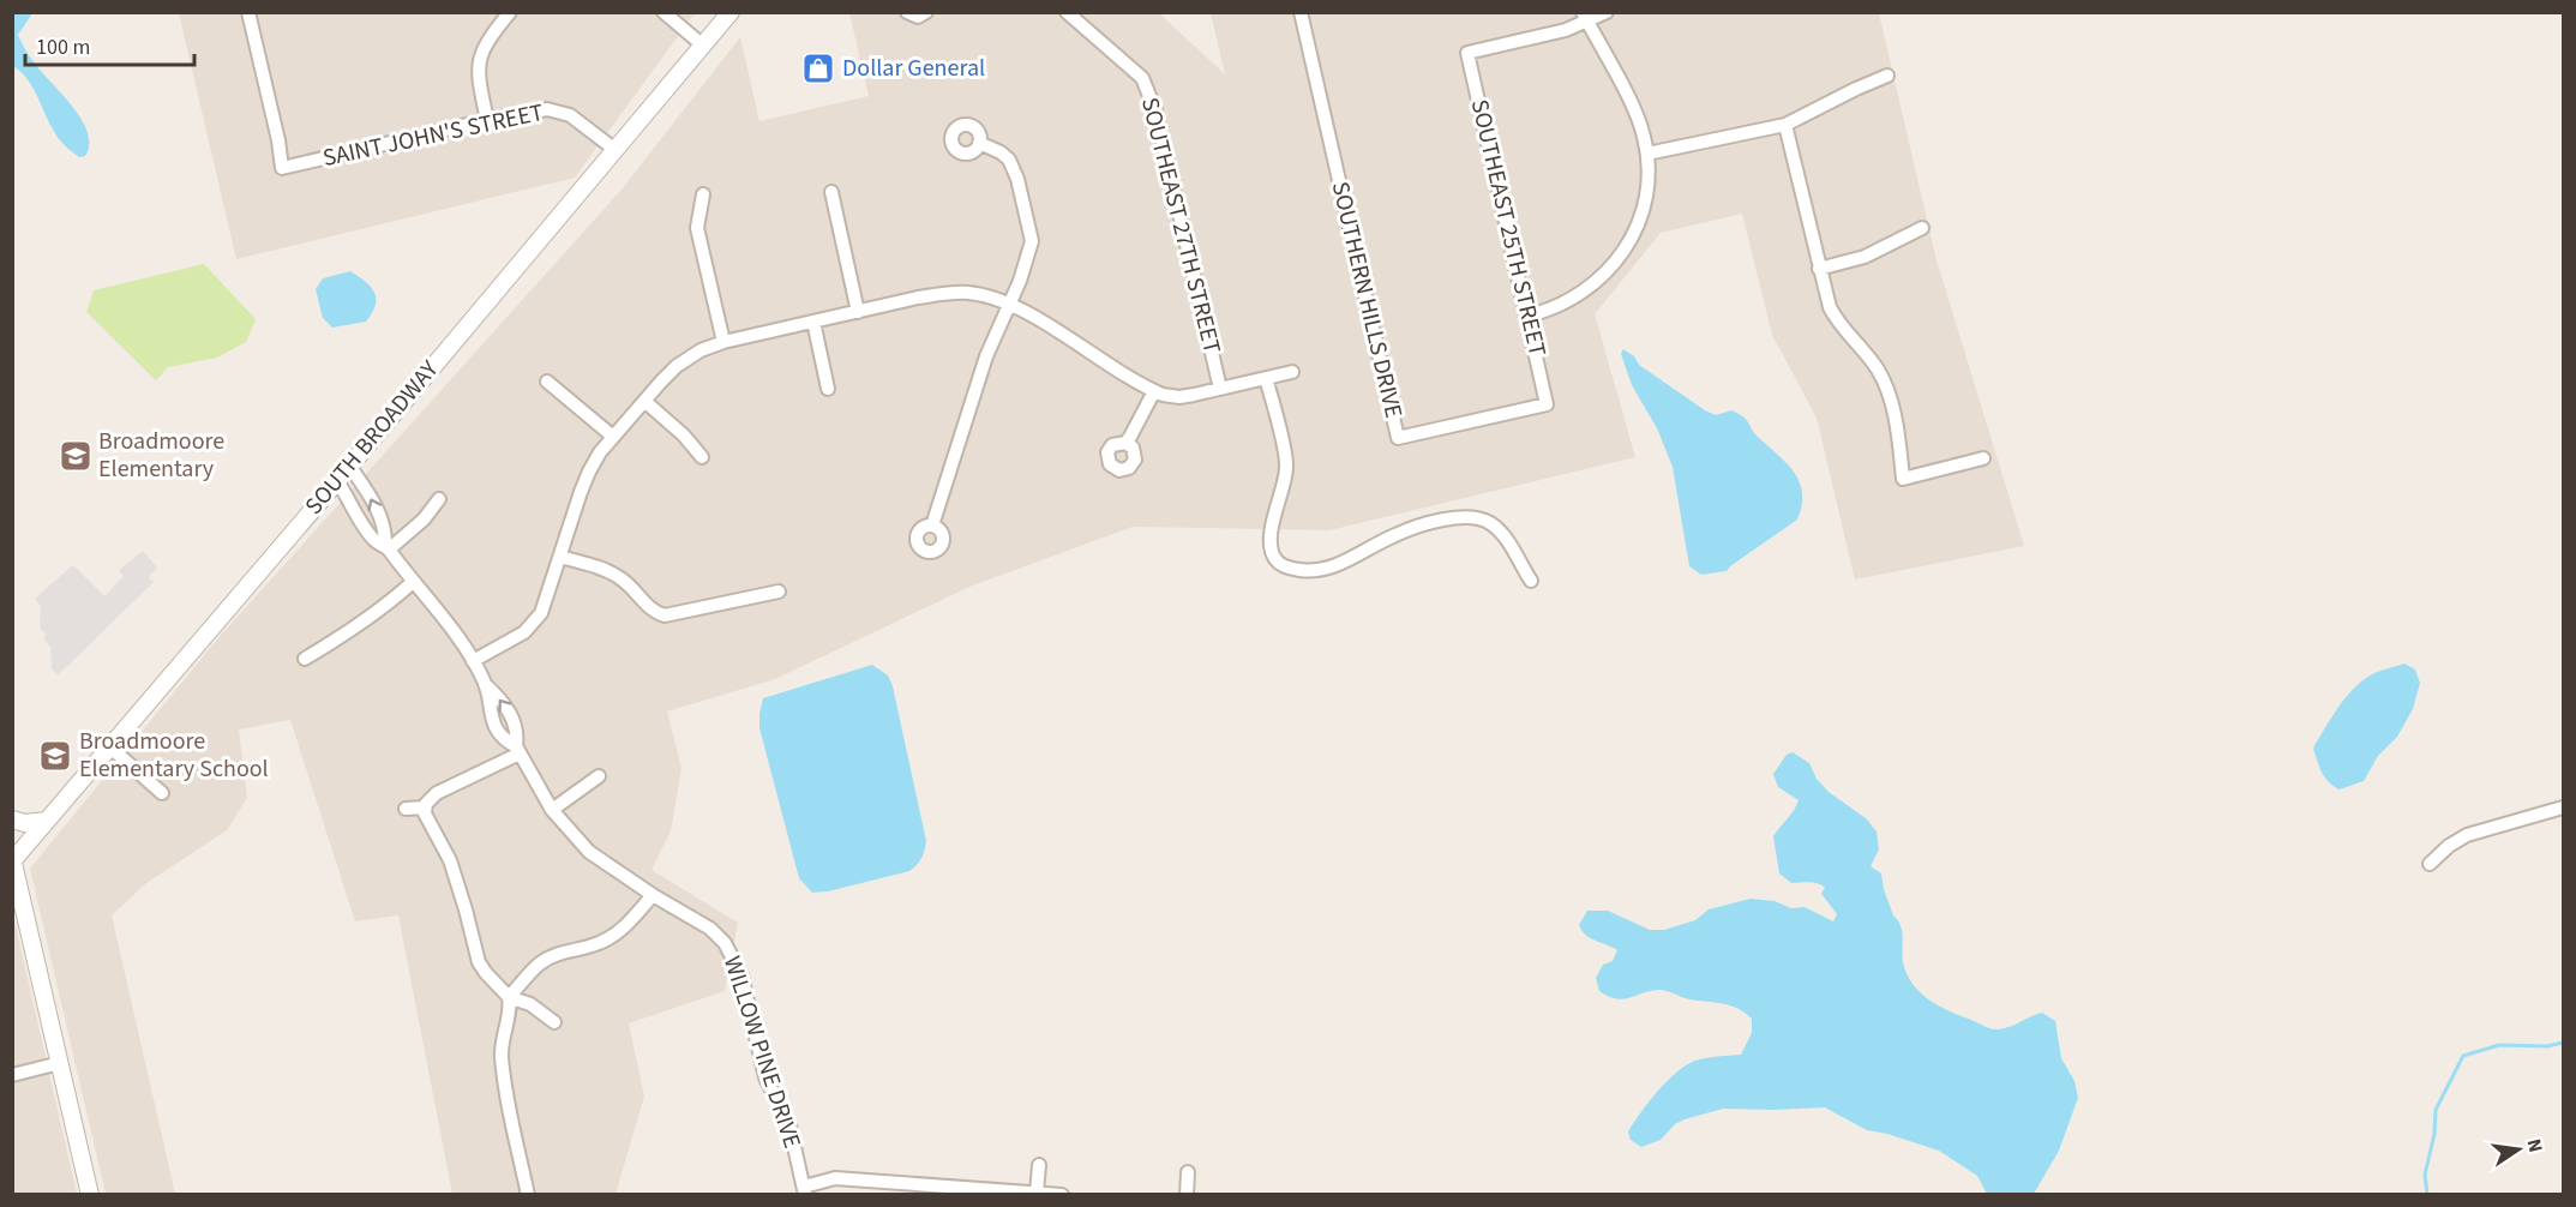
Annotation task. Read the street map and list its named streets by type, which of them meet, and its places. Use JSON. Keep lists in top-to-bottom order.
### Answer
{
  "streets": {
    "street": [
      "SAINT JOHN'S STREET",
      "SOUTHEAST 27TH STREET",
      "SOUTHEAST 25TH STREET",
      "SOUTHERN HILLS DRIVE",
      "SOUTH BROADWAY",
      "WILLOW PINE DRIVE"
    ]
  },
  "crossings": [
    ["SAINT JOHN'S STREET", "SOUTH BROADWAY"],
    ["SOUTHEAST 25TH STREET", "SOUTHERN HILLS DRIVE"],
    ["SOUTH BROADWAY", "WILLOW PINE DRIVE"]
  ],
  "places": {
    "shop": ["Dollar General"],
    "school or university": ["Broadmoore Elementary", "Broadmoore Elementary School"]
  },
  "scale_bar": "100 m",
  "north": "right"
}
